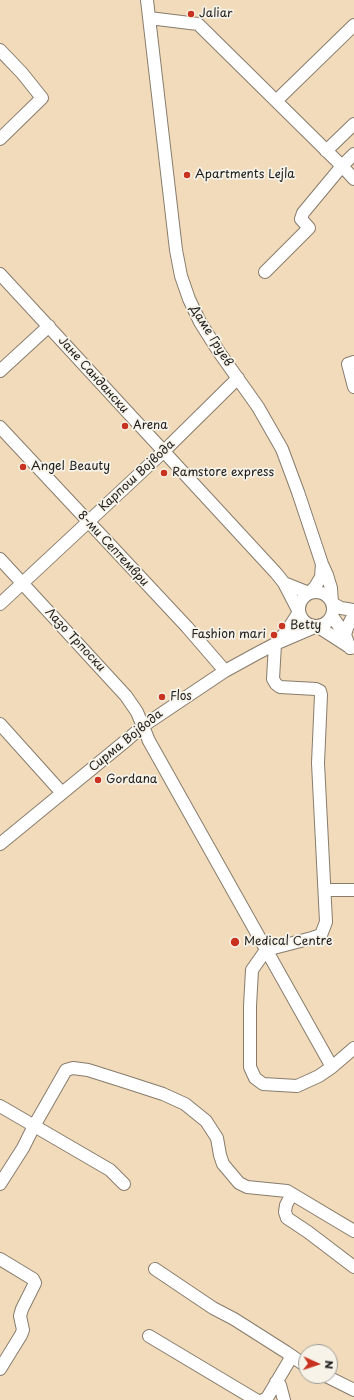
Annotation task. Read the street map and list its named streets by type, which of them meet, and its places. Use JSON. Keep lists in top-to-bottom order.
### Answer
{
  "streets": {
    "street": [
      "Даме Груев",
      "Јане Сандански",
      "Карпош Војвода",
      "8-ми Септември",
      "Лазо Трпоски",
      "Сирма Војвода"
    ]
  },
  "crossings": [
    ["Даме Груев", "Јане Сандански"],
    ["Даме Груев", "Карпош Војвода"],
    ["Даме Груев", "Сирма Војвода"],
    ["Јане Сандански", "Карпош Војвода"],
    ["Јане Сандански", "Сирма Војвода"],
    ["Карпош Војвода", "8-ми Септември"],
    ["Карпош Војвода", "Лазо Трпоски"],
    ["8-ми Септември", "Сирма Војвода"],
    ["Лазо Трпоски", "Сирма Војвода"]
  ],
  "places": [
    "Jaliar",
    "Apartments Lejla",
    "Arena",
    "Angel Beauty",
    "Ramstore express",
    "Betty",
    "Fashion mari",
    "Flos",
    "Gordana",
    "Medical Centre"
  ],
  "north": "right"
}
